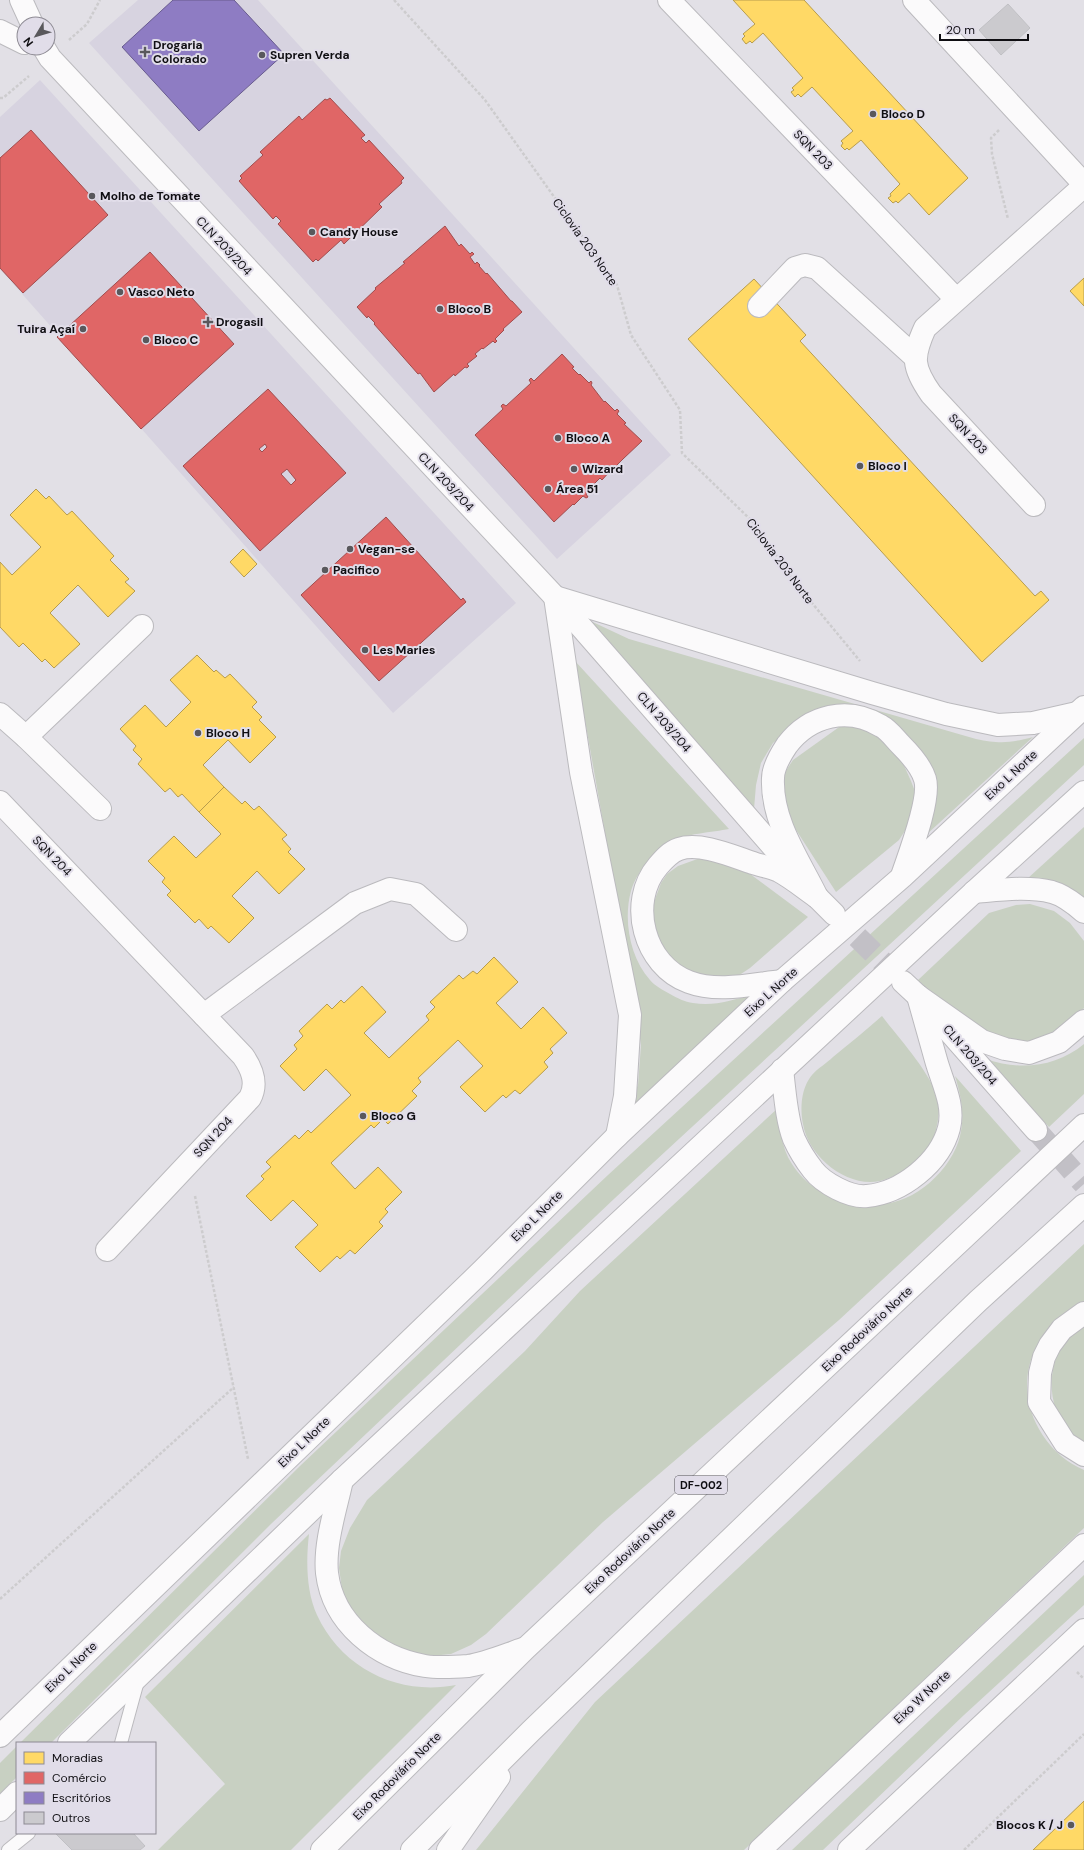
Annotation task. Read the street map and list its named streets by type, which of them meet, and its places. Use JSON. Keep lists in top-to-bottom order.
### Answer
{
  "streets": {
    "main road": [
      "SQN 203",
      "CLN 203/204",
      "Eixo L Norte",
      "SQN 204",
      "Eixo Rodoviário Norte",
      "DF-002",
      "Eixo W Norte"
    ],
    "path": ["Ciclovia 203 Norte"]
  },
  "places": {
    "health": ["Drogaria Colorado", "Drogasil"],
    "other": [
      "Supren Verda",
      "Bloco D",
      "Molho de Tomate",
      "Candy House",
      "Vasco Neto",
      "Bloco B",
      "Tuira Açaí",
      "Bloco C",
      "Bloco A",
      "Bloco I",
      "Wizard",
      "Área 51",
      "Vegan-se",
      "Pacifico",
      "Les Maries",
      "Bloco H",
      "Bloco G",
      "Blocos K / J"
    ]
  },
  "legend": [
    "Moradias",
    "Comércio",
    "Escritórios",
    "Outros"
  ],
  "scale_bar": "20 m",
  "north": "bottom left"
}
